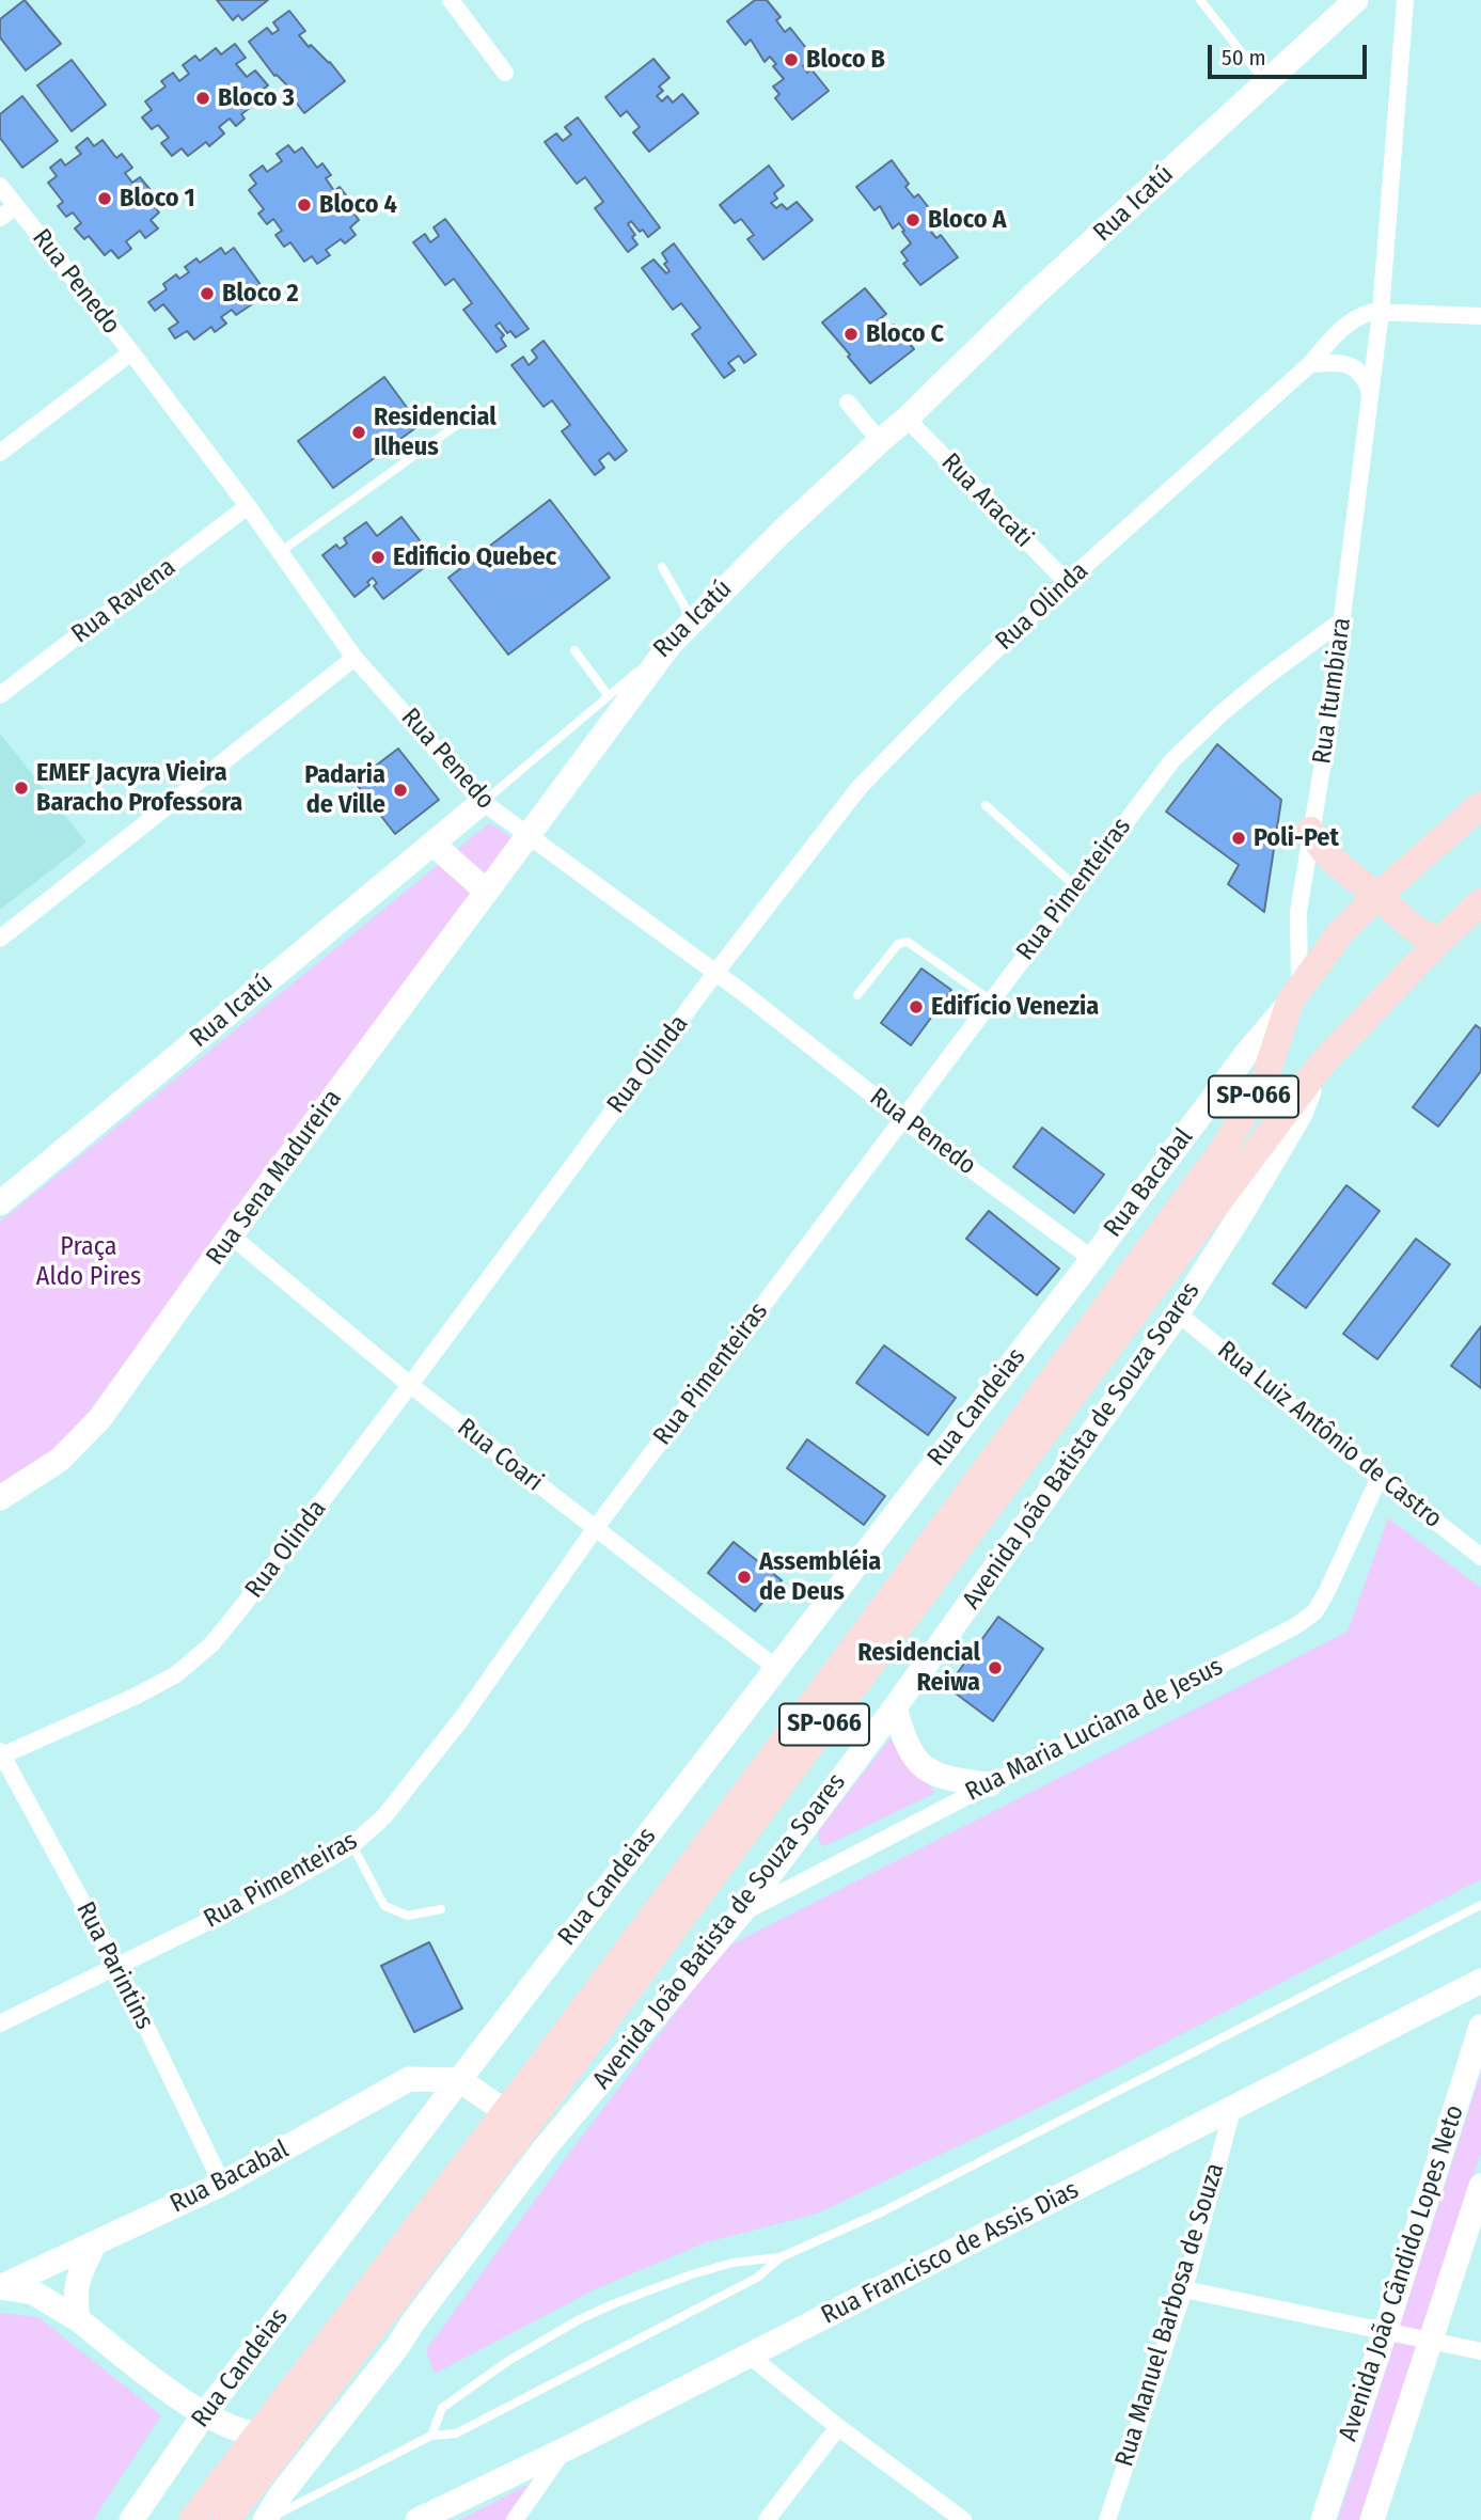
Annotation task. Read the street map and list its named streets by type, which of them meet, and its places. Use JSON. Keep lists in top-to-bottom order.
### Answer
{
  "streets": {
    "main road": ["SP-066"],
    "street": [
      "Rua Icatú",
      "Rua Penedo",
      "Rua Aracati",
      "Rua Ravena",
      "Rua Olinda",
      "Rua Itumbiara",
      "Rua Pimenteiras",
      "Rua Sena Madureira",
      "Rua Bacabal",
      "Rua Candeias",
      "Rua Luiz Antônio de Castro",
      "Avenida João Batista de Souza Soares",
      "Rua Coari",
      "Rua Maria Luciana de Jesus",
      "Rua Parintins",
      "Rua Francisco de Assis Dias",
      "Avenida João Cândido Lopes Neto",
      "Rua Manuel Barbosa de Souza"
    ]
  },
  "crossings": [
    ["Rua Icatú", "Rua Penedo"],
    ["Rua Icatú", "Rua Aracati"],
    ["Rua Icatú", "Rua Sena Madureira"],
    ["Rua Penedo", "Rua Ravena"],
    ["Rua Penedo", "Rua Olinda"],
    ["Rua Penedo", "Rua Pimenteiras"],
    ["Rua Penedo", "Rua Sena Madureira"],
    ["Rua Penedo", "Rua Bacabal"],
    ["Rua Penedo", "Rua Candeias"],
    ["Rua Aracati", "Rua Olinda"],
    ["Rua Olinda", "Rua Itumbiara"],
    ["Rua Olinda", "Rua Coari"],
    ["Rua Olinda", "Rua Parintins"],
    ["Rua Itumbiara", "Rua Pimenteiras"],
    ["Rua Itumbiara", "SP-066"],
    ["Rua Itumbiara", "Rua Bacabal"],
    ["Rua Pimenteiras", "Rua Coari"],
    ["Rua Pimenteiras", "Rua Parintins"],
    ["SP-066", "Rua Bacabal"],
    ["SP-066", "Avenida João Batista de Souza Soares"],
    ["Rua Sena Madureira", "Rua Coari"],
    ["Rua Bacabal", "Rua Candeias"],
    ["Rua Bacabal", "Rua Parintins"],
    ["Rua Candeias", "Rua Coari"],
    ["Rua Luiz Antônio de Castro", "Avenida João Batista de Souza Soares"],
    ["Rua Luiz Antônio de Castro", "Rua Maria Luciana de Jesus"],
    ["Avenida João Batista de Souza Soares", "Rua Maria Luciana de Jesus"],
    ["Rua Francisco de Assis Dias", "Rua Manuel Barbosa de Souza"]
  ],
  "parks": ["Praça Aldo Pires"],
  "places": [
    "Bloco B",
    "Bloco 3",
    "Bloco 1",
    "Bloco 4",
    "Bloco A",
    "Bloco 2",
    "Bloco C",
    "Residencial Ilheus",
    "Edificio Quebec",
    "EMEF Jacyra Vieira Baracho Professora",
    "Padaria de Ville",
    "Poli-Pet",
    "Edifício Venezia",
    "Assembléia de Deus",
    "Residencial Reiwa"
  ],
  "scale_bar": "50 m"
}
